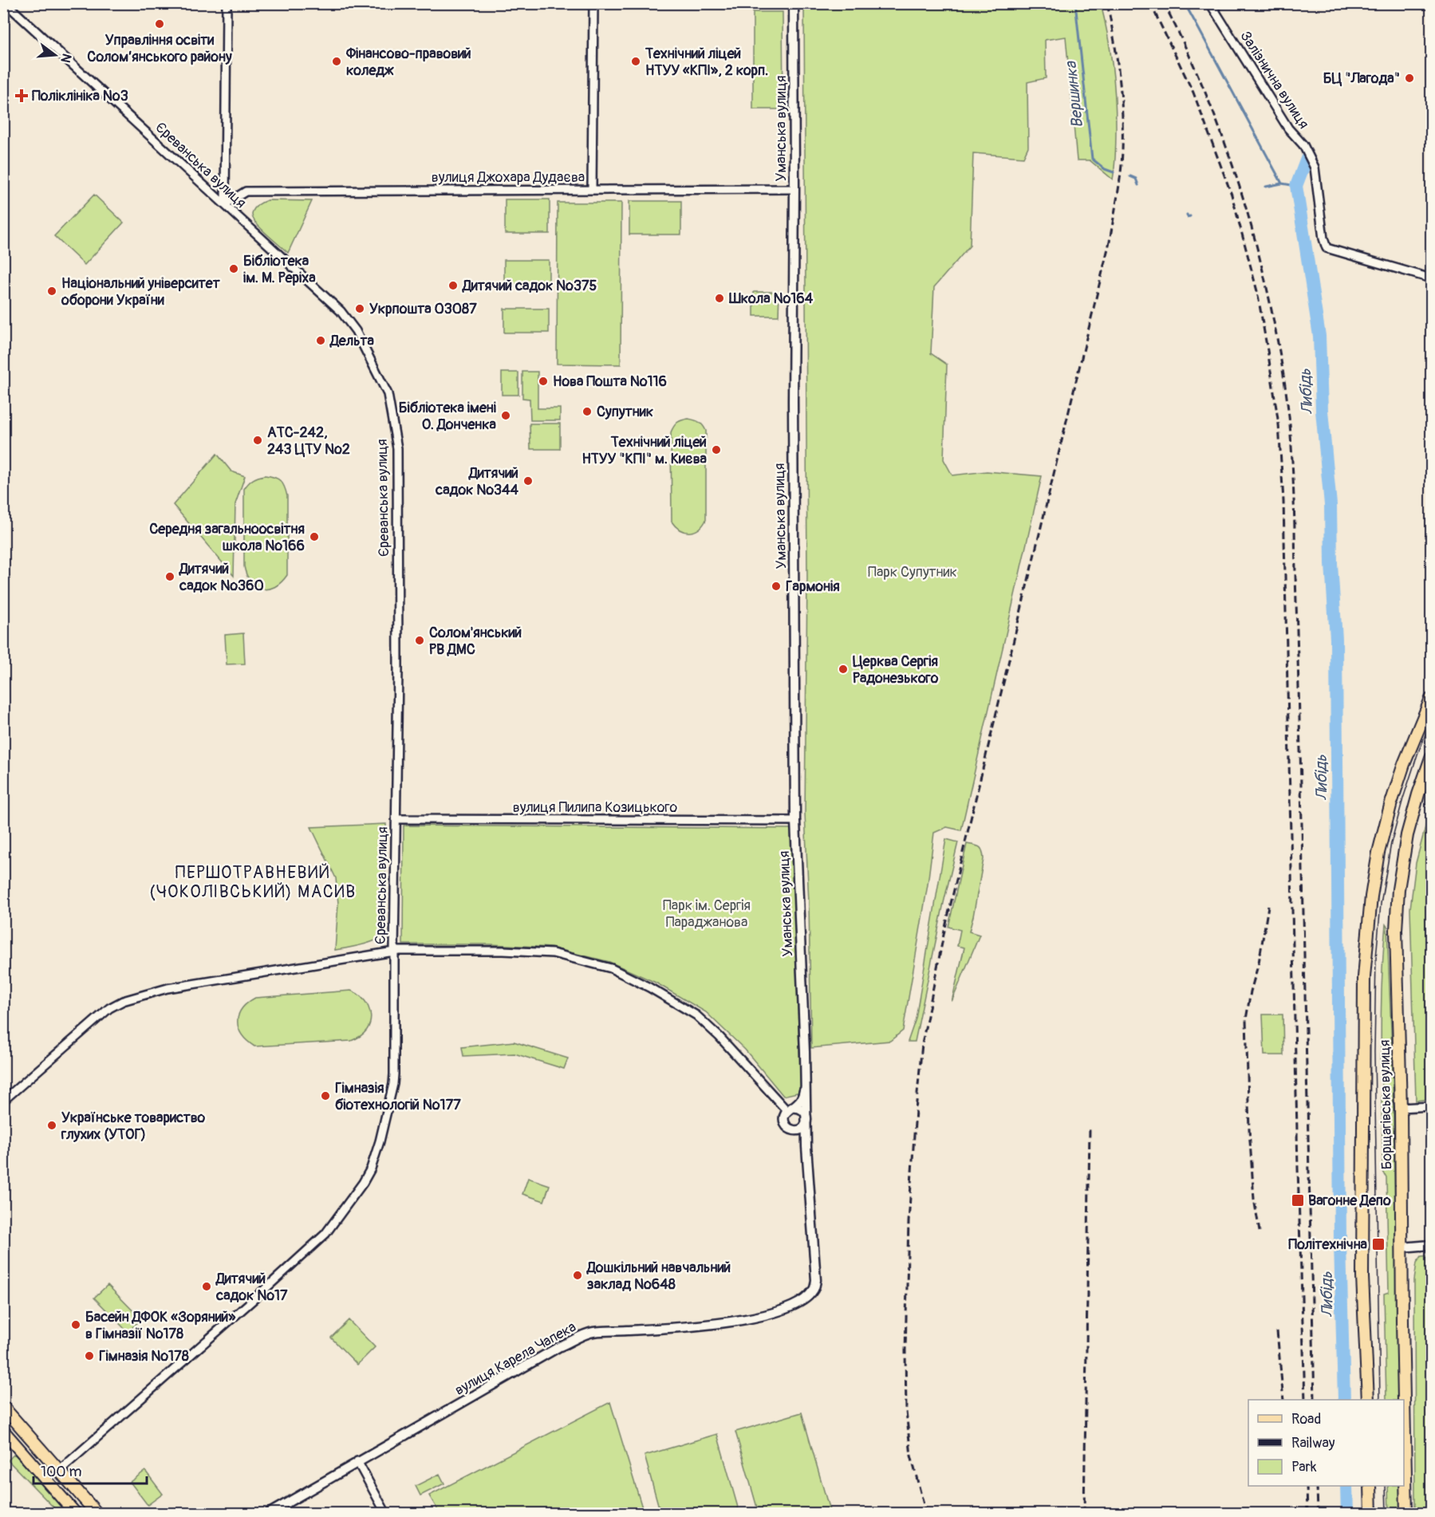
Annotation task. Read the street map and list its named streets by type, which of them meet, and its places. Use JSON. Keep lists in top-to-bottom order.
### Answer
{
  "streets": {
    "main road": ["Борщагівська вулиця"],
    "street": [
      "Залізнична вулиця",
      "Уманська вулиця",
      "Єреванська вулиця",
      "вулиця Джохара Дудаєва",
      "вулиця Пилипа Козицького",
      "вулиця Карела Чапека"
    ]
  },
  "crossings": [
    ["Уманська вулиця", "вулиця Джохара Дудаєва"],
    ["Уманська вулиця", "вулиця Пилипа Козицького"],
    ["Уманська вулиця", "вулиця Карела Чапека"],
    ["Єреванська вулиця", "вулиця Джохара Дудаєва"],
    ["Єреванська вулиця", "вулиця Пилипа Козицького"]
  ],
  "districts": ["ПЕРШОТРАВНЕВИЙ (ЧОКОЛІВСЬКИЙ) МАСИВ"],
  "water": ["Вершинка", "Либідь"],
  "parks": ["Парк Супутник", "Парк ім. Сергія Параджанова"],
  "places": {
    "other": [
      "Управління освіти Солом’янського району",
      "Фінансово-правовий коледж",
      "Технічний ліцей НТУУ «КПІ», 2 корп.",
      "БЦ \"Лагода\"",
      "Бібліотека ім. М. Реріха",
      "Дитячий садок №375",
      "Національний університет оборони України",
      "Школа №164",
      "Укрпошта 03087",
      "Дельта",
      "Нова Пошта №116",
      "Супутник",
      "Бібліотека імені О. Донченка",
      "АТС-242, 243 ЦТУ №2",
      "Технічний ліцей НТУУ \"КПІ\" м. Києва",
      "Дитячий садок №344",
      "Середня загальноосвітня школа №166",
      "Дитячий садок №360",
      "Гармонія",
      "Солом'янський РВ ДМС",
      "Церква Сергія Радонезького",
      "Гімназія біотехнологій №177",
      "Українське товариство глухих (УТОГ)",
      "Дошкільний навчальний заклад №648",
      "Дитячий садок №17",
      "Басейн ДФОК «Зоряний» в Гімназії №178",
      "Гімназія №178"
    ],
    "health": ["Поліклініка №3"],
    "transit": ["Вагонне Депо", "Політехнічна"]
  },
  "legend": ["Road", "Railway", "Park"],
  "scale_bar": "100 m",
  "north": "right"
}
